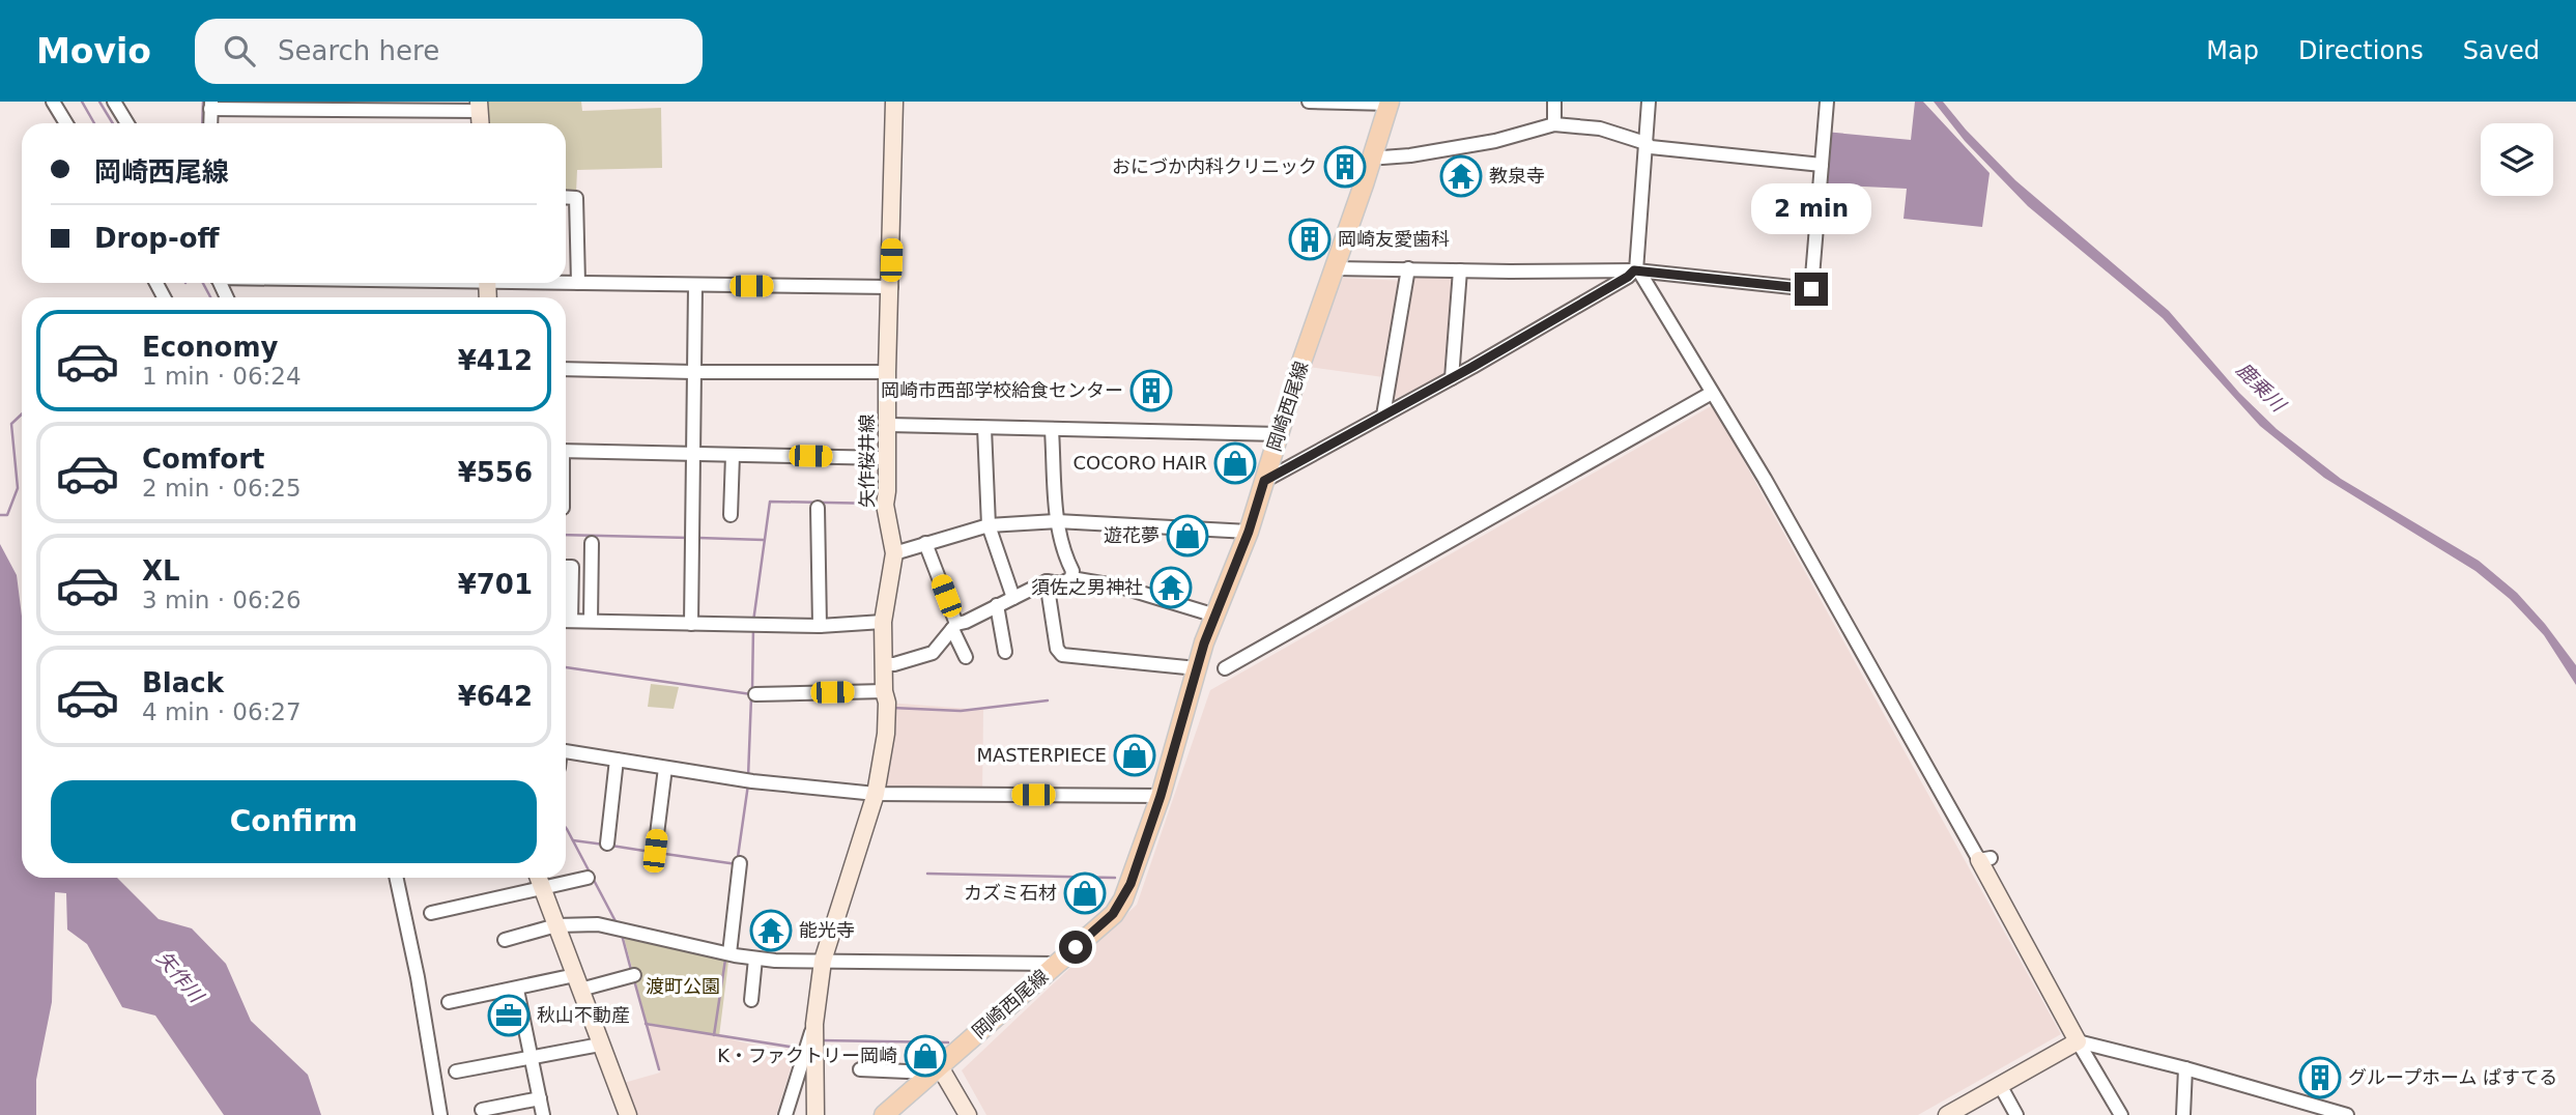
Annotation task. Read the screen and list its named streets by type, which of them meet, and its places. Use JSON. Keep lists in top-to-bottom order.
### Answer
{
  "streets": {
    "main road": ["岡崎西尾線"],
    "street": ["矢作桜井線"]
  },
  "water": ["鹿乗川", "矢作川"],
  "parks": ["渡町公園"],
  "places": {
    "building": [
      "おにづか内科クリニック",
      "岡崎友愛歯科",
      "岡崎市西部学校給食センター",
      "グループホーム ぱすてる"
    ],
    "temple": ["教泉寺", "須佐之男神社", "能光寺"],
    "shop": [
      "COCORO HAIR",
      "遊花夢",
      "MASTERPIECE",
      "カズミ石材",
      "K・ファクトリー岡崎"
    ],
    "office": ["秋山不動産"]
  },
  "page": {
    "header": "Movio",
    "search": "Search here",
    "nav": ["Map", "Directions", "Saved"],
    "banner": ["岡崎西尾線", "Drop-off"],
    "bubble": "2 min",
    "list": [
      {
        "name": "Economy",
        "note": "1 min · 06:24",
        "value": "¥412"
      },
      {
        "name": "Comfort",
        "note": "2 min · 06:25",
        "value": "¥556"
      },
      {
        "name": "XL",
        "note": "3 min · 06:26",
        "value": "¥701"
      },
      {
        "name": "Black",
        "note": "4 min · 06:27",
        "value": "¥642"
      }
    ],
    "buttons": "Confirm"
  }
}
